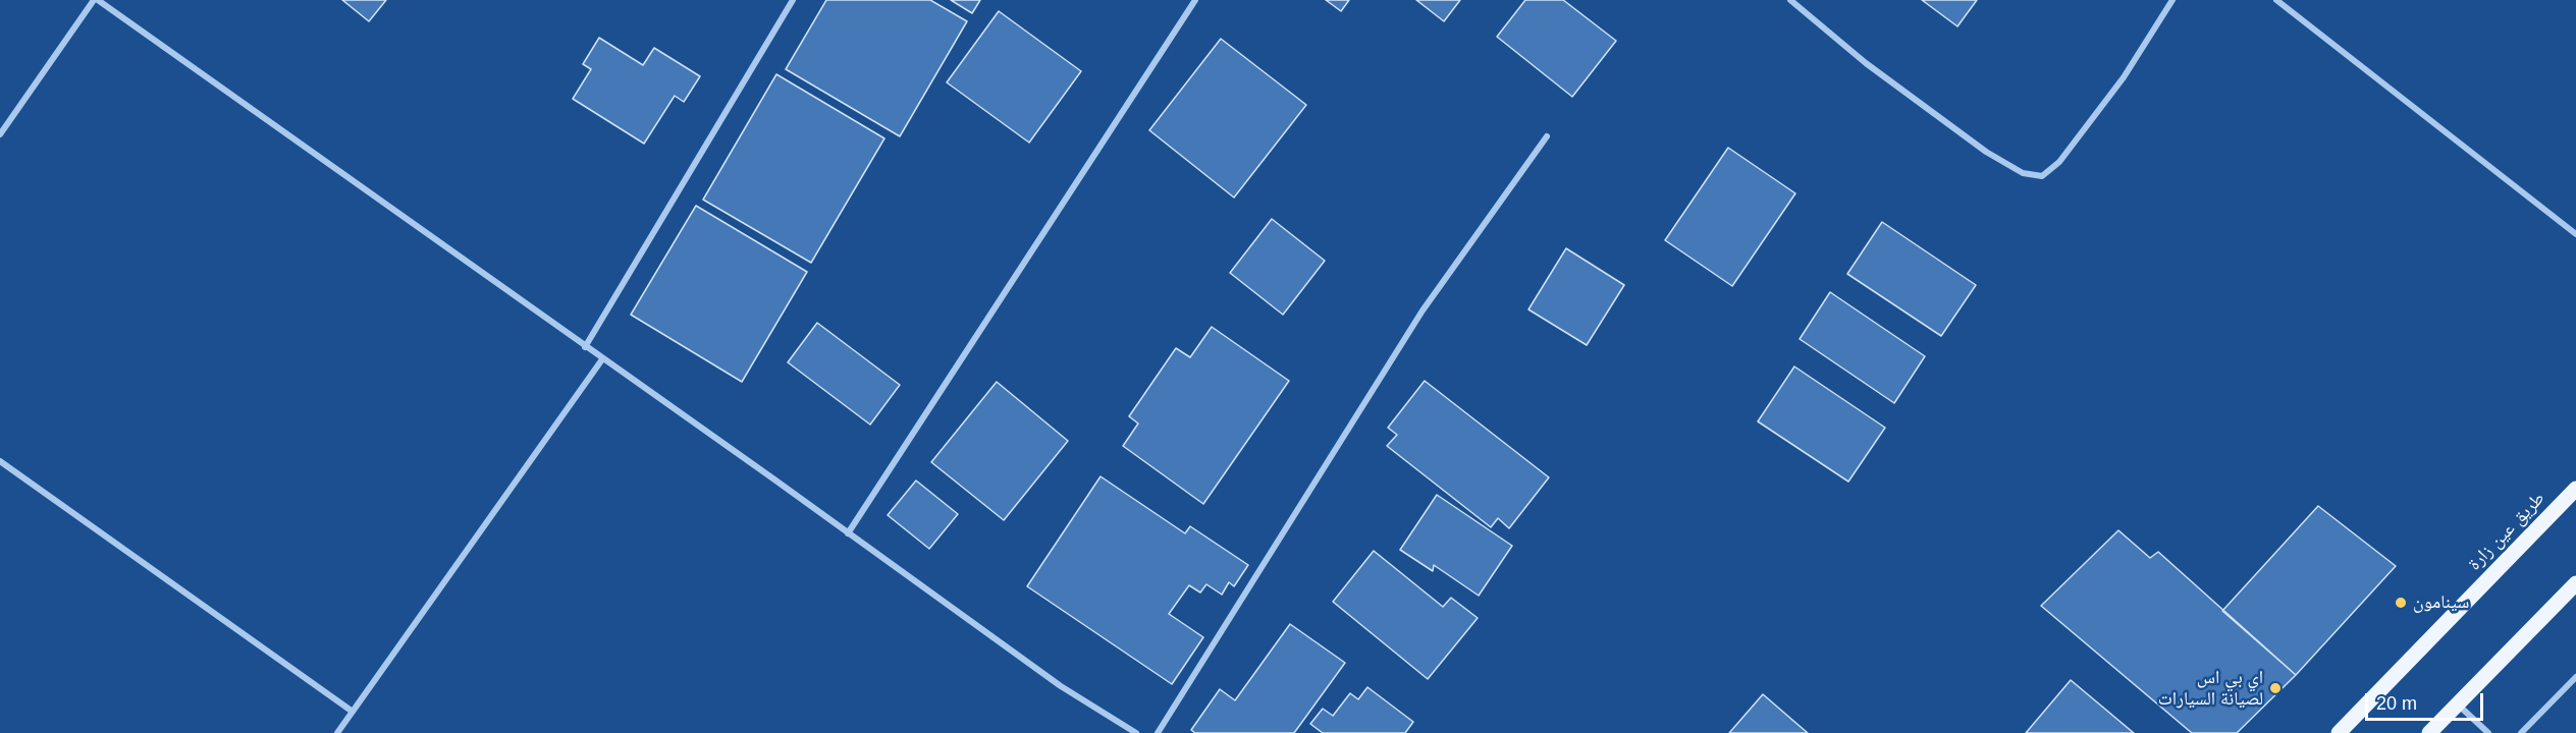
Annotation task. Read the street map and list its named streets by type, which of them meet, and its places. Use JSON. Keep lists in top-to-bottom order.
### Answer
{
  "streets": {
    "main road": ["طريق عين زارة"]
  },
  "places": ["سينامون", "اي بي اس لصيانة السيارات"],
  "scale_bar": "20 m"
}
